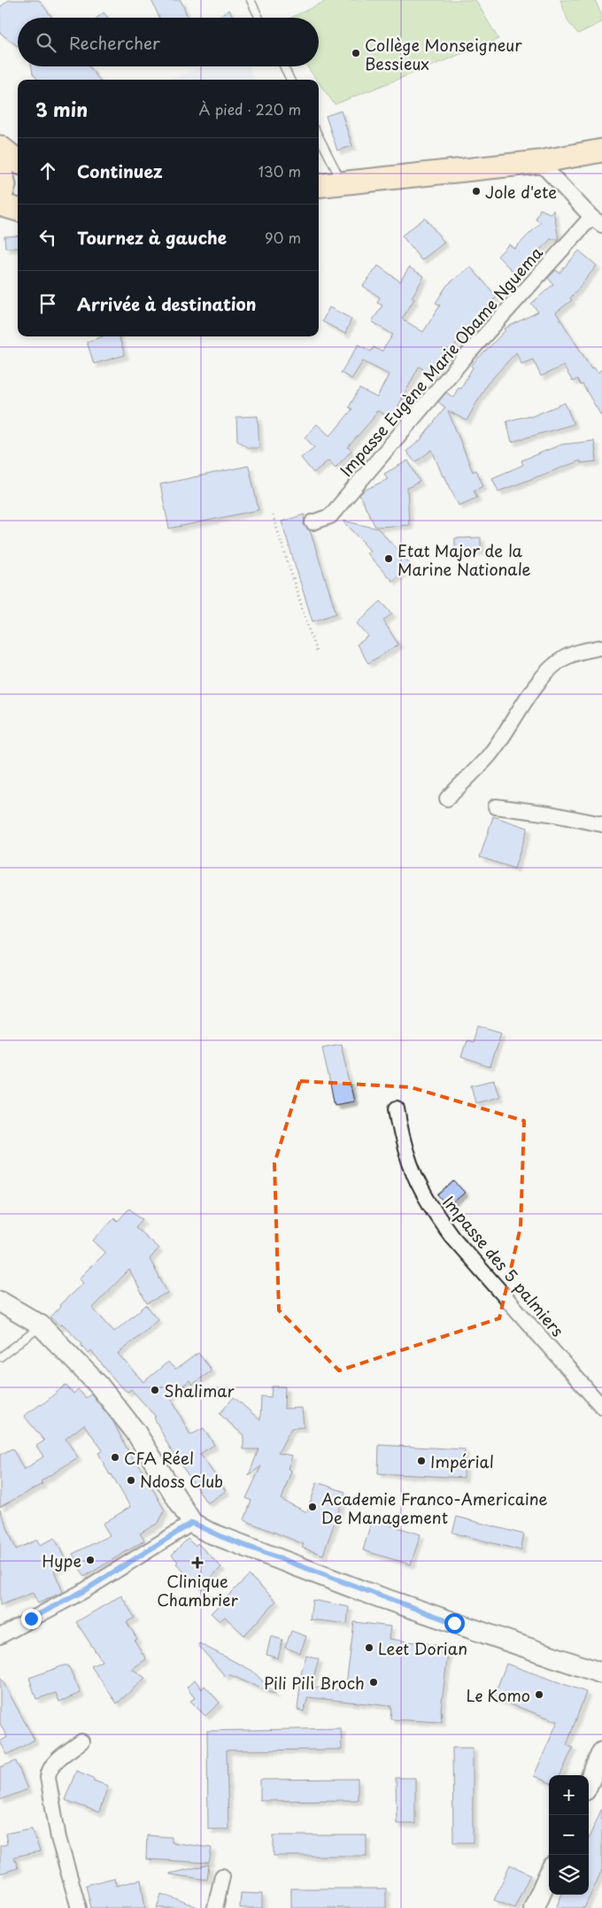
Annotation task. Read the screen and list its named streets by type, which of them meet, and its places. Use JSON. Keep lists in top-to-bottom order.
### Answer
{
  "streets": {
    "street": ["Impasse Eugène Marie Obame Nguema", "Impasse des 5 palmiers"]
  },
  "places": {
    "other": [
      "Collège Monseigneur Bessieux",
      "Jole d'ete",
      "Etat Major de la Marine Nationale",
      "Shalimar",
      "CFA Réel",
      "Impérial",
      "Ndoss Club",
      "Academie Franco-Americaine De Management",
      "Hype",
      "Leet Dorian",
      "Pili Pili Broch",
      "Le Komo"
    ],
    "health": ["Clinique Chambrier"]
  },
  "page": {
    "search": "Rechercher",
    "heading": ["3 min", "À pied · 220 m"],
    "list": [
      ["Continuez", "130 m"],
      ["Tournez à gauche", "90 m"],
      "Arrivée à destination"
    ],
    "map_buttons": ["+", "−"]
  }
}
